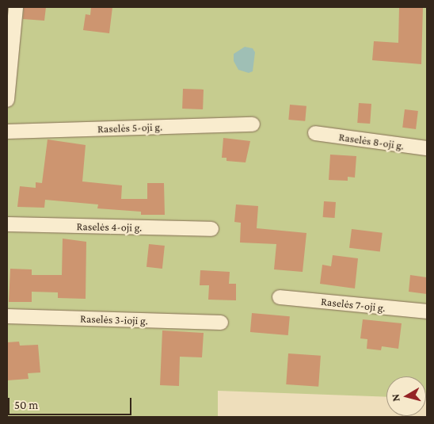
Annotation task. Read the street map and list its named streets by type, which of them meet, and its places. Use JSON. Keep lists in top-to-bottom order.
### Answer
{
  "streets": {
    "street": [
      "Raselės 5-oji g.",
      "Raselės 8-oji g.",
      "Raselės 4-oji g.",
      "Raselės 7-oji g.",
      "Raselės 3-ioji g."
    ]
  },
  "scale_bar": "50 m",
  "north": "left"
}
